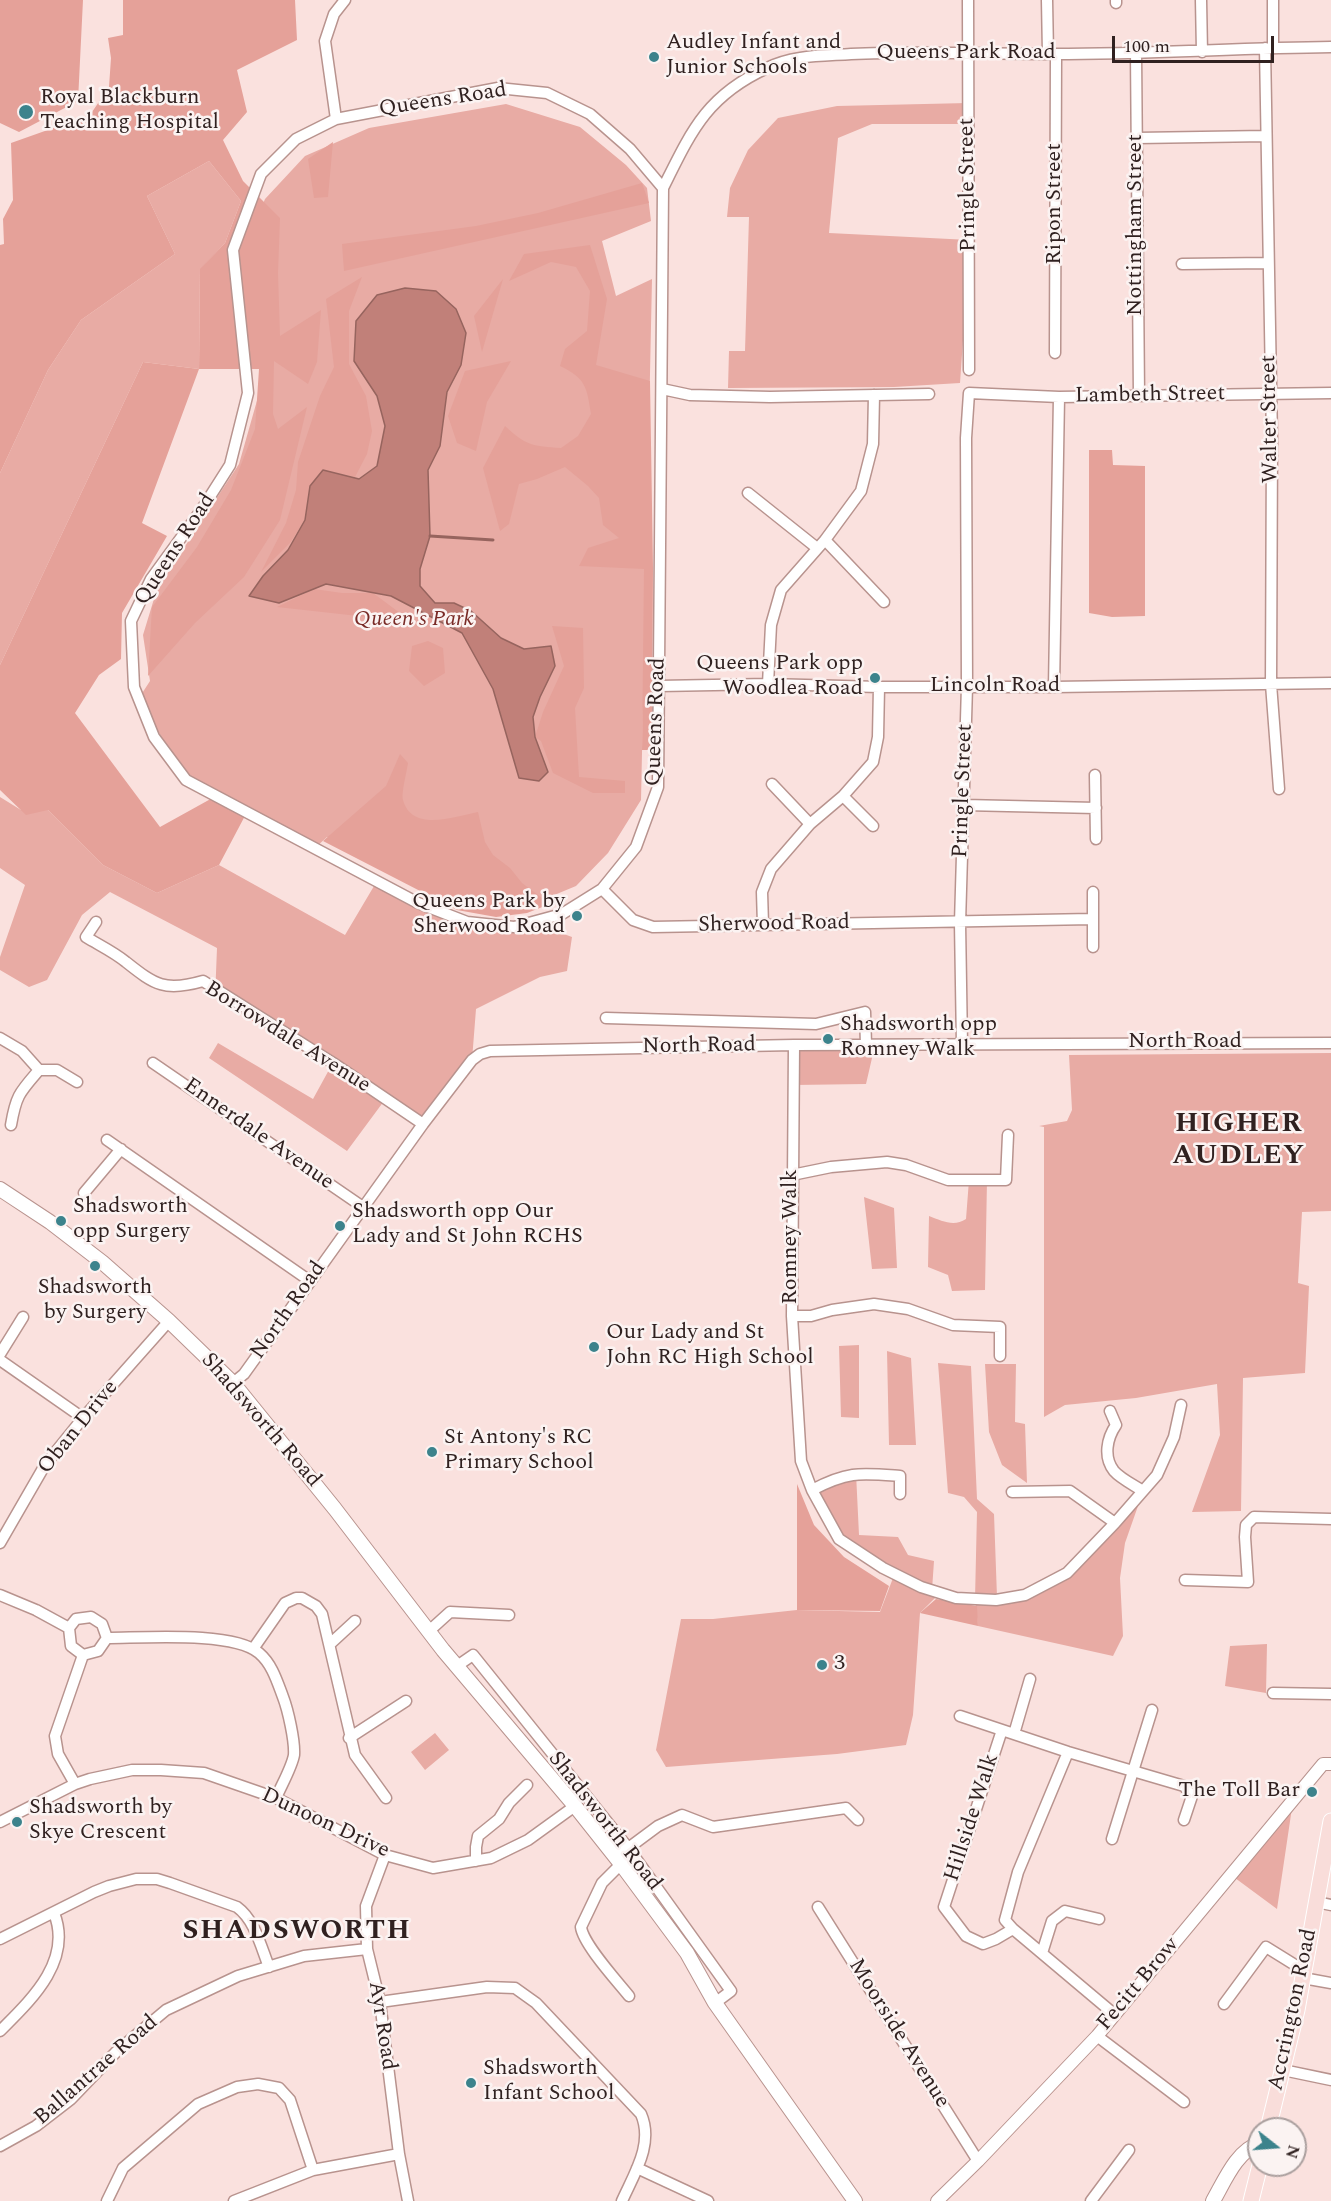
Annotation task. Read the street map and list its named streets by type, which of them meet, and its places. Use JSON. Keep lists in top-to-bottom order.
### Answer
{
  "streets": {
    "main road": ["Shadsworth Road", "Accrington Road"],
    "street": [
      "Queens Park Road",
      "Queens Road",
      "Pringle Street",
      "Ripon Street",
      "Nottingham Street",
      "Lambeth Street",
      "Walter Street",
      "Lincoln Road",
      "Sherwood Road",
      "Borrowdale Avenue",
      "North Road",
      "Ennerdale Avenue",
      "Romney Walk",
      "Oban Drive",
      "Hillside Walk",
      "Dunoon Drive",
      "Fecitt Brow",
      "Ayr Road",
      "Moorside Avenue",
      "Ballantrae Road"
    ]
  },
  "crossings": [
    ["Queens Park Road", "Queens Road"],
    ["Queens Park Road", "Pringle Street"],
    ["Queens Park Road", "Ripon Street"],
    ["Queens Park Road", "Nottingham Street"],
    ["Queens Park Road", "Walter Street"],
    ["Queens Road", "Lincoln Road"],
    ["Queens Road", "Sherwood Road"],
    ["Pringle Street", "Lambeth Street"],
    ["Pringle Street", "Lincoln Road"],
    ["Pringle Street", "Sherwood Road"],
    ["Pringle Street", "North Road"],
    ["Nottingham Street", "Lambeth Street"],
    ["Lambeth Street", "Walter Street"],
    ["Walter Street", "Lincoln Road"],
    ["Borrowdale Avenue", "North Road"],
    ["North Road", "Ennerdale Avenue"],
    ["North Road", "Romney Walk"],
    ["North Road", "Shadsworth Road"],
    ["Shadsworth Road", "Oban Drive"],
    ["Shadsworth Road", "Dunoon Drive"],
    ["Dunoon Drive", "Ayr Road"],
    ["Fecitt Brow", "Moorside Avenue"],
    ["Ayr Road", "Ballantrae Road"]
  ],
  "districts": ["HIGHER AUDLEY", "SHADSWORTH"],
  "parks": ["Queen's Park"],
  "places": [
    "Audley Infant and Junior Schools",
    "Royal Blackburn Teaching Hospital",
    "Queens Park opp Woodlea Road",
    "Queens Park by Sherwood Road",
    "Shadsworth opp Romney Walk",
    "Shadsworth opp Surgery",
    "Shadsworth opp Our Lady and St John RCHS",
    "Shadsworth by Surgery",
    "Our Lady and St John RC High School",
    "St Antony's RC Primary School",
    "3",
    "The Toll Bar",
    "Shadsworth by Skye Crescent",
    "Shadsworth Infant School"
  ],
  "scale_bar": "100 m",
  "north": "right"
}
